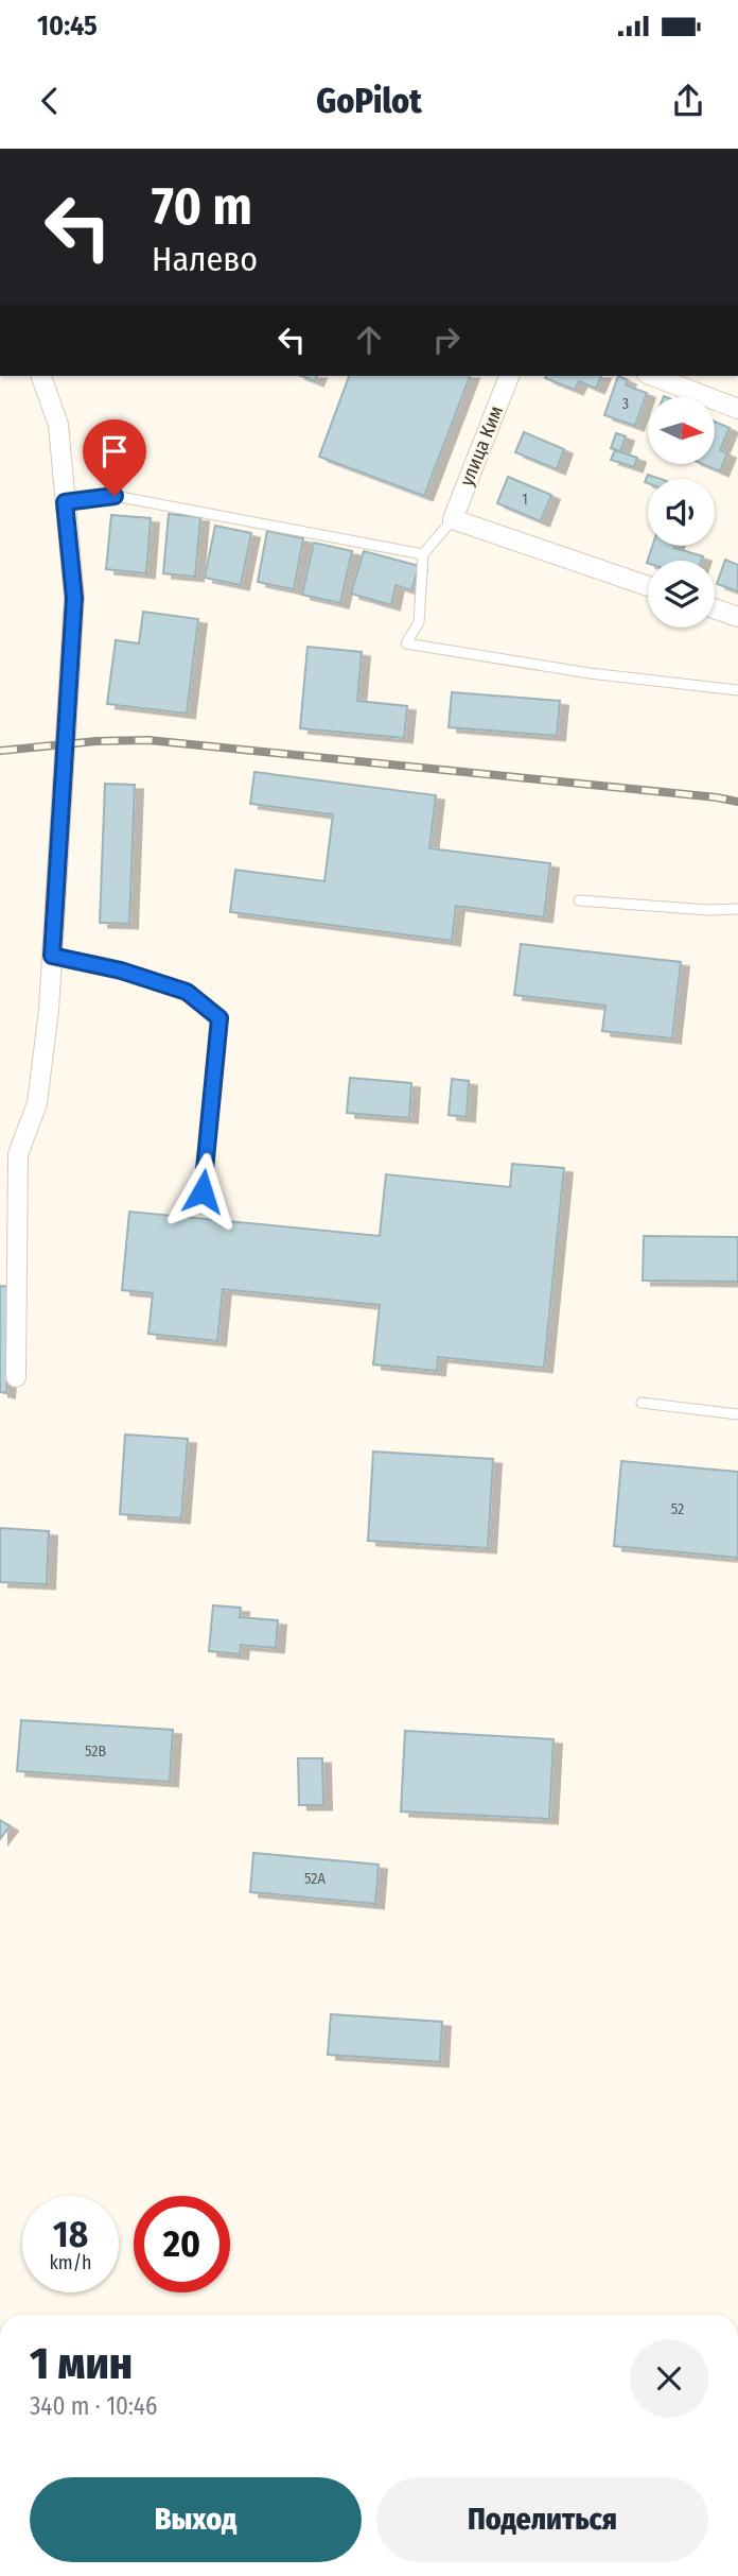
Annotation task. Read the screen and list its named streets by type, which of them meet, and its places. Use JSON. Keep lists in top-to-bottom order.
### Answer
{
  "streets": {
    "street": ["улица Ким"]
  },
  "house_numbers": [
    "3",
    "1",
    "52",
    "52В",
    "52А"
  ],
  "north": "right",
  "page": {
    "status": "10:45",
    "header": "GoPilot",
    "turn": ["70 m", "Налево"],
    "speed": "18 km/h",
    "limit": "20",
    "heading": ["1 мин", "340 m · 10:46"],
    "buttons": ["Выход", "Поделиться"]
  }
}
